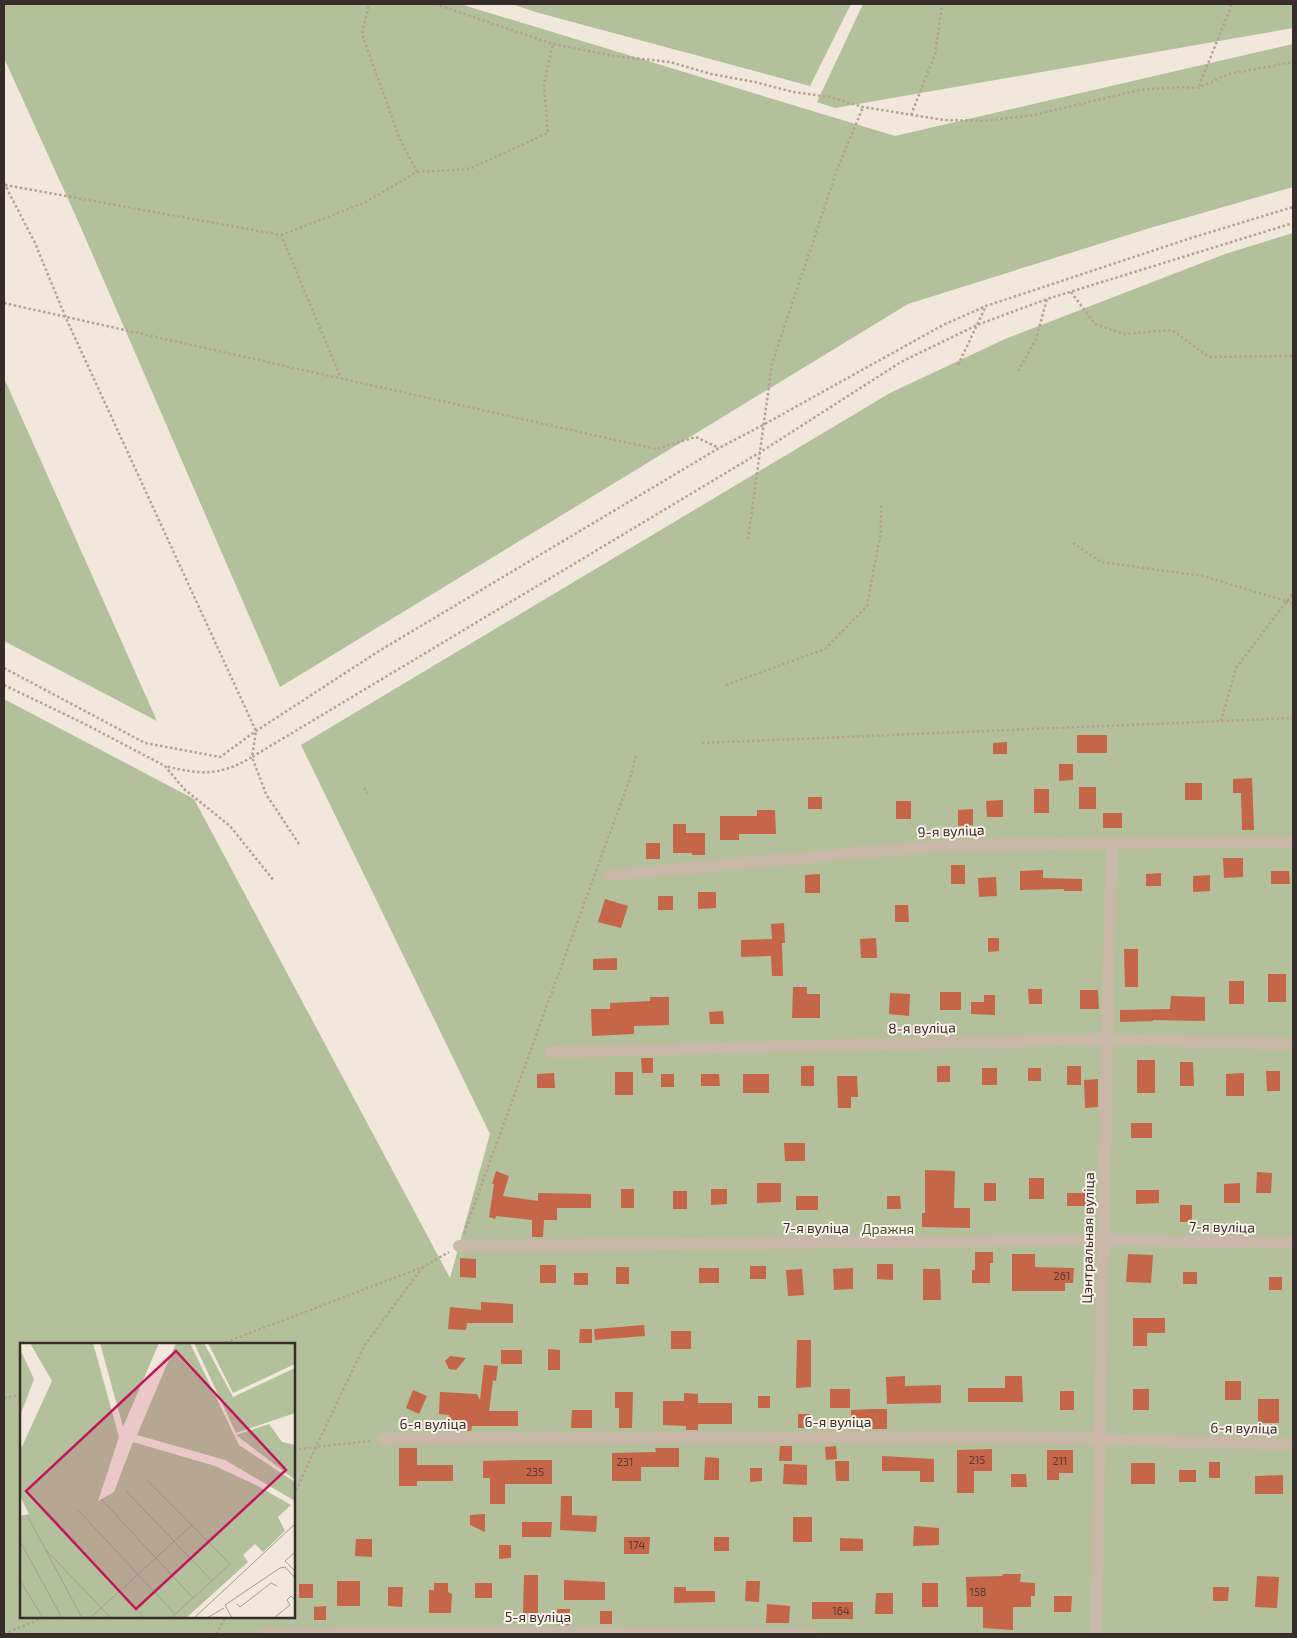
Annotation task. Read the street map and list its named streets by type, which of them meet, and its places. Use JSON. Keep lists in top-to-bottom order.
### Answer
{
  "streets": {
    "street": [
      "9-я вуліца",
      "8-я вуліца",
      "7-я вуліца",
      "Цэнтральная вуліца",
      "6-я вуліца",
      "5-я вуліца"
    ]
  },
  "crossings": [
    ["9-я вуліца", "Цэнтральная вуліца"],
    ["8-я вуліца", "Цэнтральная вуліца"],
    ["7-я вуліца", "Цэнтральная вуліца"],
    ["Цэнтральная вуліца", "6-я вуліца"]
  ],
  "parks": ["Дражня"],
  "house_numbers": [
    "261",
    "215",
    "211",
    "231",
    "235",
    "174",
    "158",
    "164"
  ]
}
